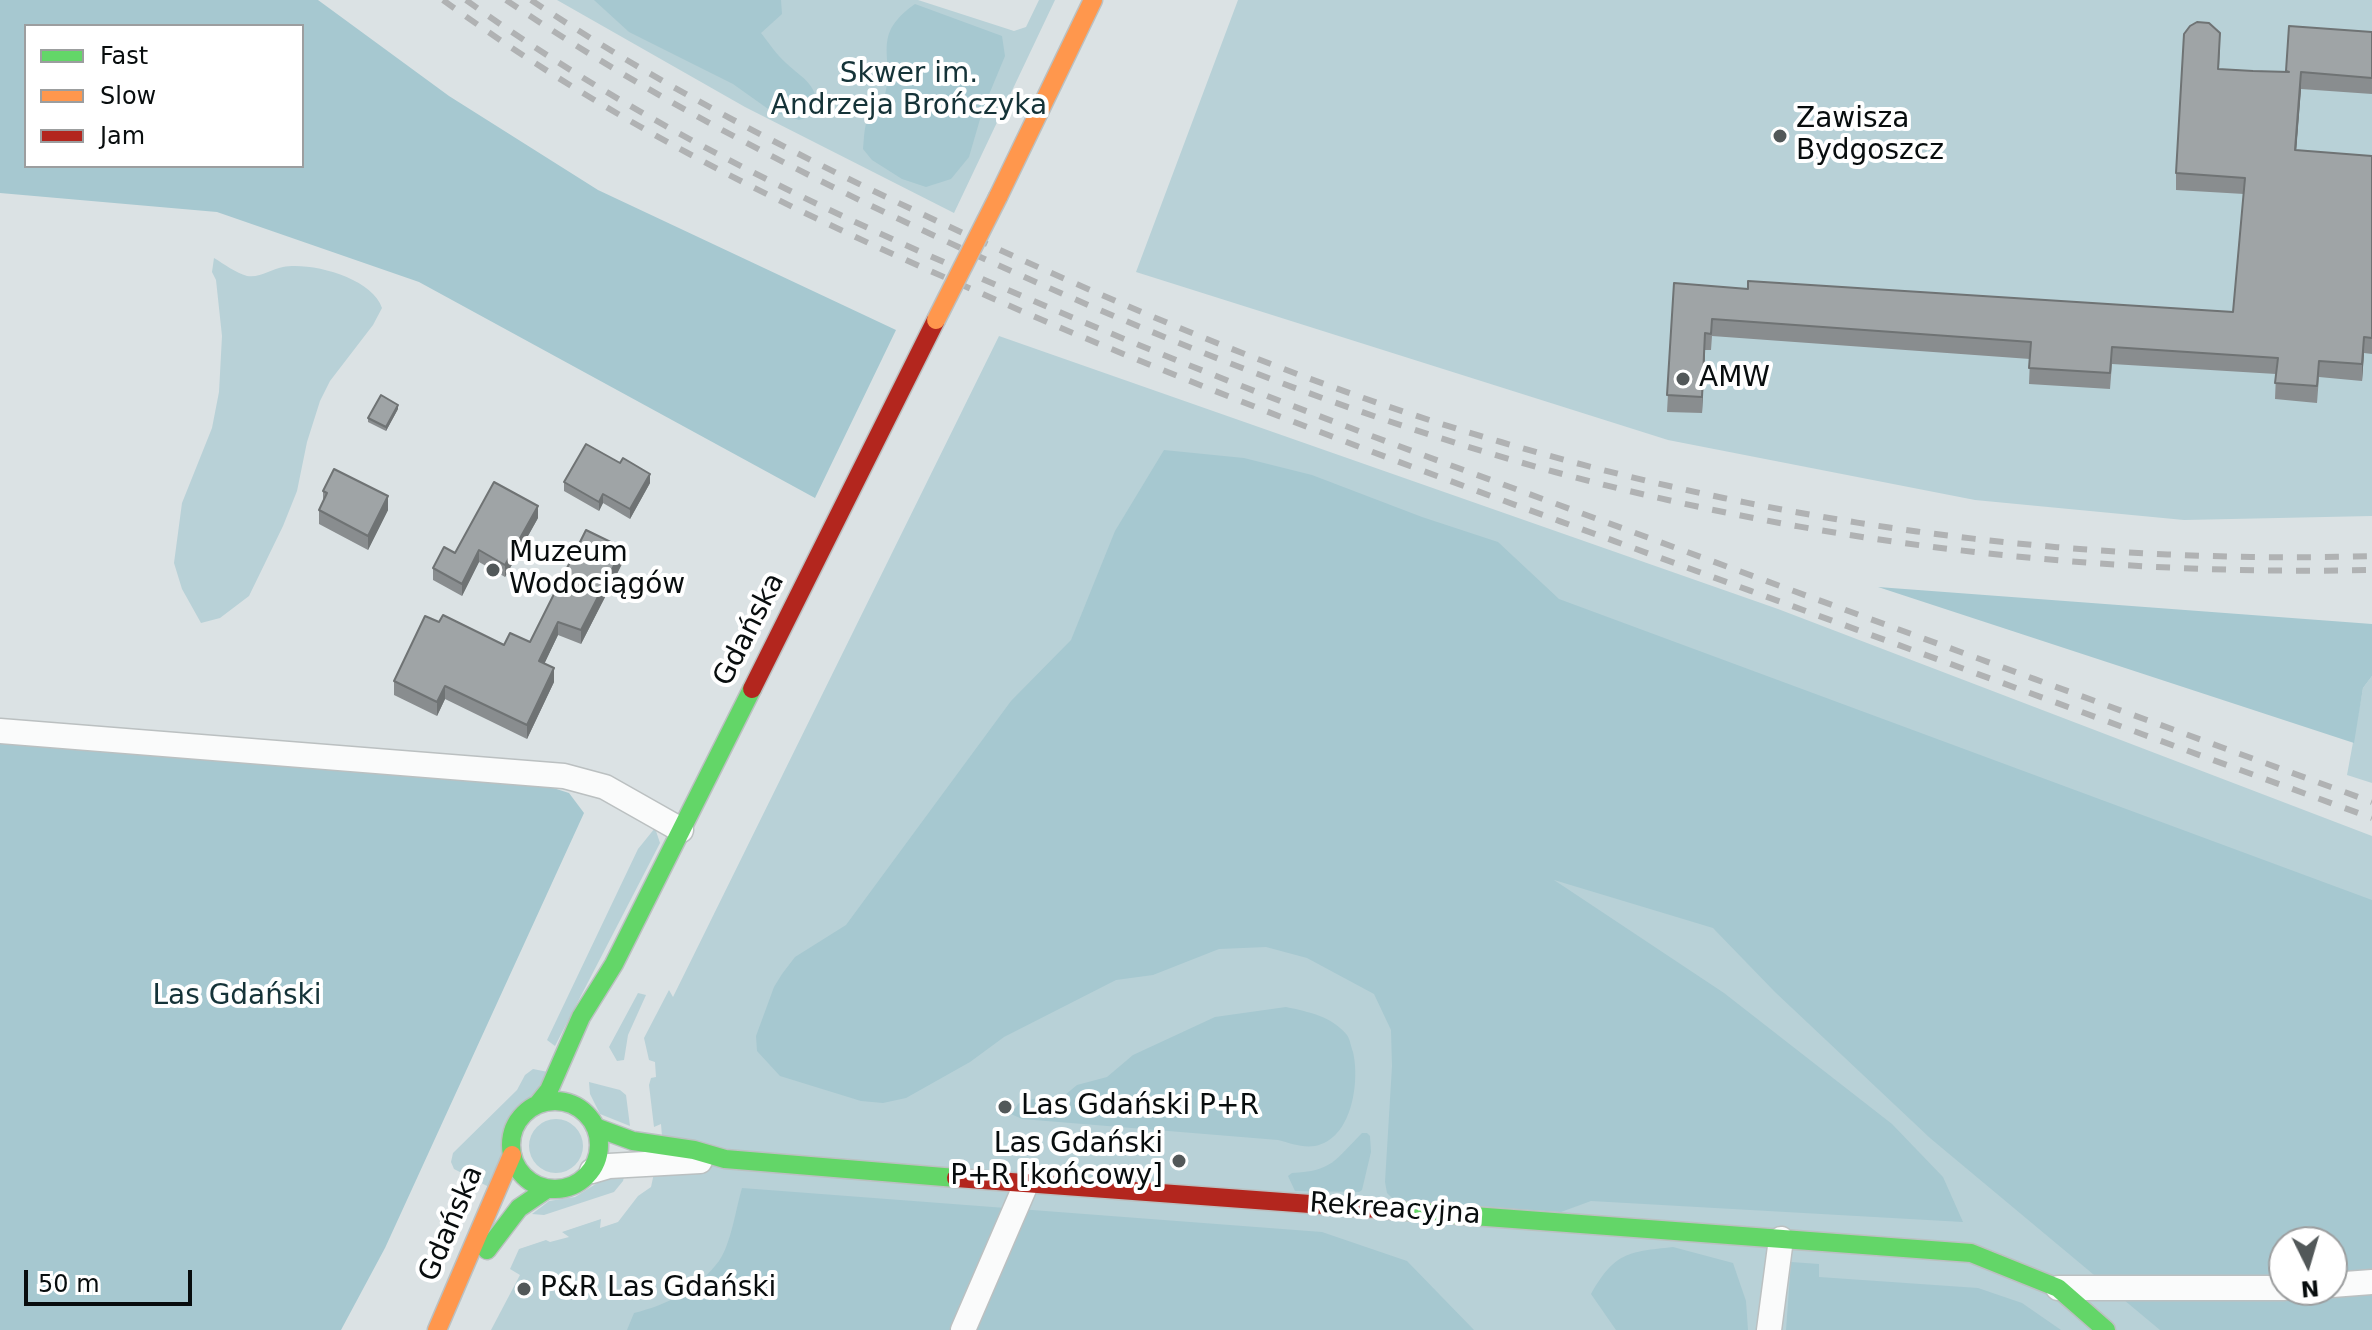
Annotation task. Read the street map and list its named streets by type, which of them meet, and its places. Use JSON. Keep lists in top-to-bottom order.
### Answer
{
  "streets": {
    "main road": ["Gdańska", "Rekreacyjna"]
  },
  "crossings": [
    ["Gdańska", "Rekreacyjna"]
  ],
  "parks": ["Skwer im. Andrzeja Brończyka", "Las Gdański"],
  "places": [
    "Zawisza Bydgoszcz",
    "AMW",
    "Muzeum Wodociągów",
    "Las Gdański P+R",
    "Las Gdański P+R [końcowy]",
    "P&R Las Gdański"
  ],
  "legend": ["Fast", "Slow", "Jam"],
  "scale_bar": "50 m",
  "north": "bottom"
}
